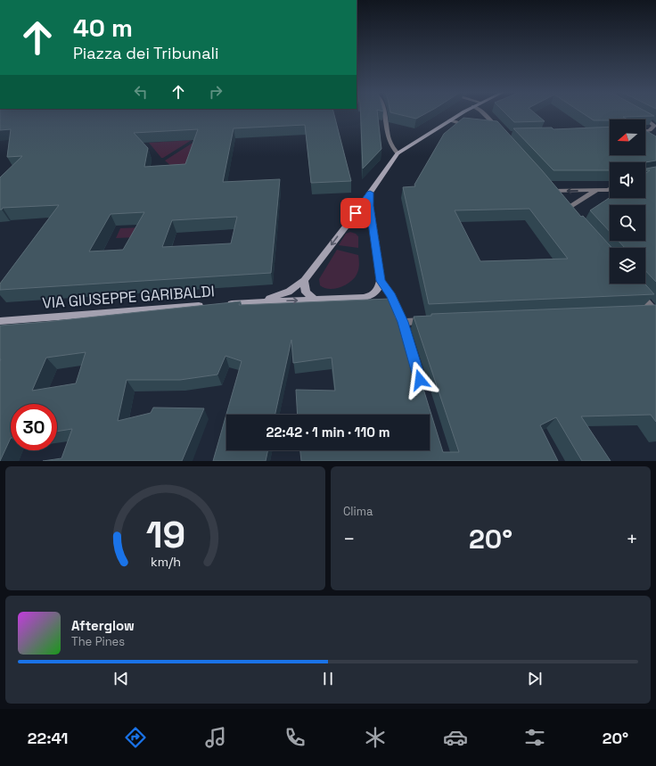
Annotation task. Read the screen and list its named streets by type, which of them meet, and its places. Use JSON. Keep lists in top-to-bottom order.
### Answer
{
  "streets": {
    "street": ["VIA GIUSEPPE GARIBALDI"]
  },
  "north": "left",
  "page": {
    "turn": ["40 m", "Piazza dei Tribunali"],
    "limit": "30",
    "trip": "22:42 · 1 min · 110 m",
    "tile": "Clima",
    "heat": ["−", "20°", "+"],
    "song": ["Afterglow", "The Pines"],
    "tabs": ["22:41", "20°"],
    "gauge": ["19", "km/h"]
  }
}
